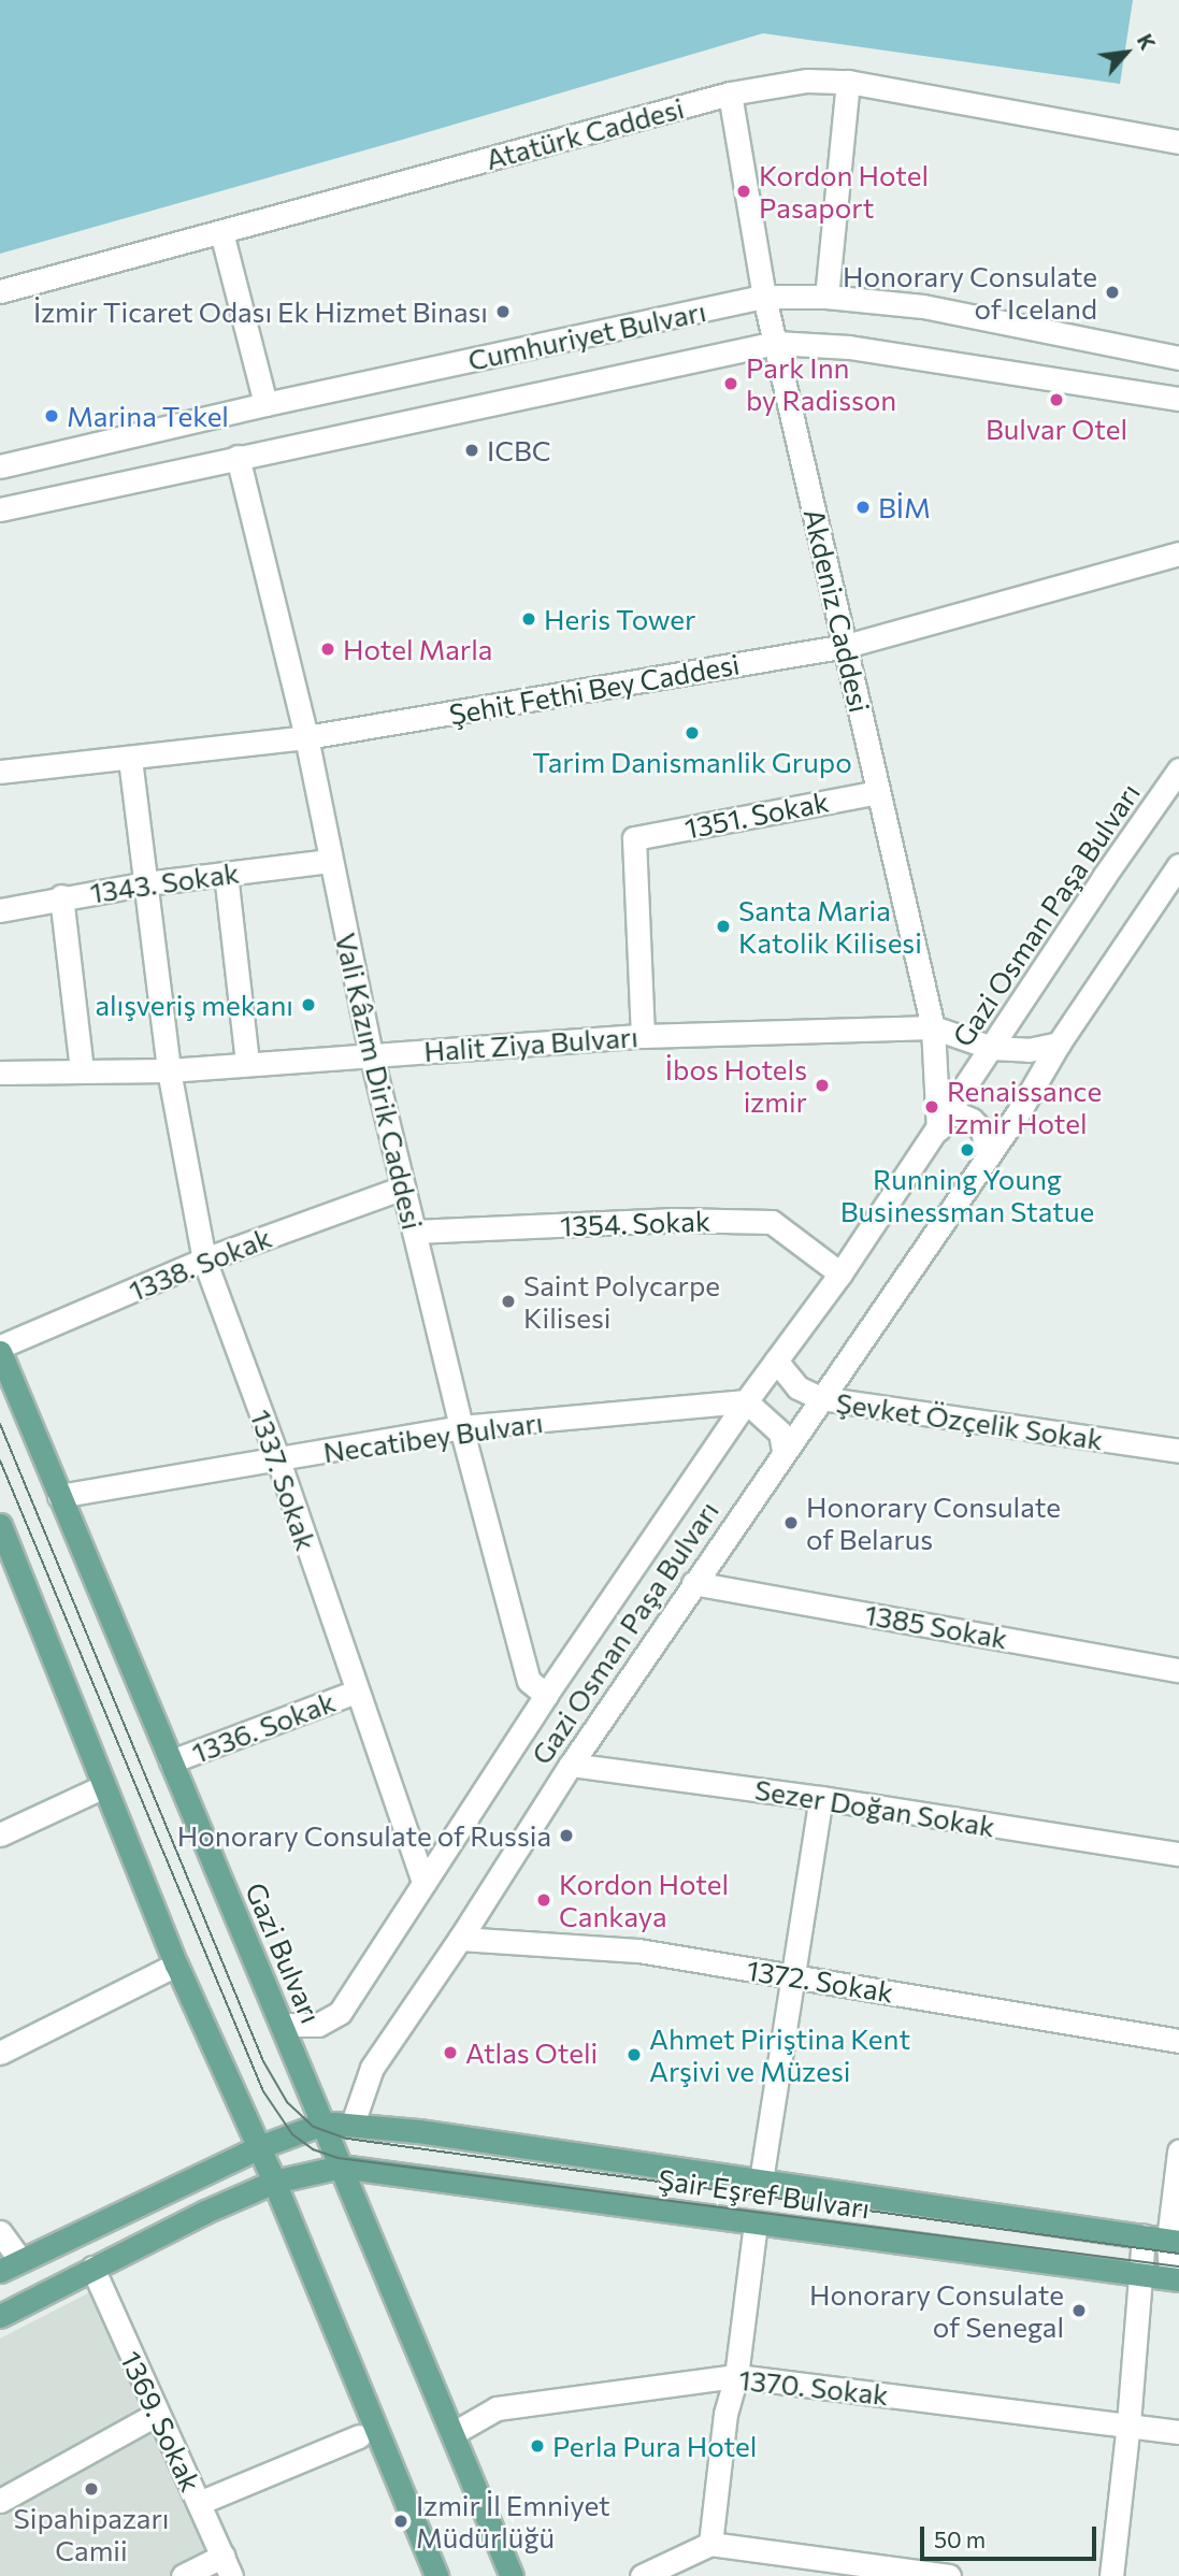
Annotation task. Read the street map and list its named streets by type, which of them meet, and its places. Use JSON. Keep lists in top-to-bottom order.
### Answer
{
  "streets": {
    "main road": ["Gazi Bulvarı", "Şair Eşref Bulvarı"],
    "street": [
      "Atatürk Caddesi",
      "Cumhuriyet Bulvarı",
      "Akdeniz Caddesi",
      "Şehit Fethi Bey Caddesi",
      "1351. Sokak",
      "1343. Sokak",
      "Gazi Osman Paşa Bulvarı",
      "Halit Ziya Bulvarı",
      "Vali Kâzım Dirik Caddesi",
      "1354. Sokak",
      "1338. Sokak",
      "Şevket Özçelik Sokak",
      "Necatibey Bulvarı",
      "1337. Sokak",
      "1385 Sokak",
      "1336. Sokak",
      "Sezer Doğan Sokak",
      "1372. Sokak",
      "1370. Sokak",
      "1369. Sokak"
    ]
  },
  "crossings": [
    ["Atatürk Caddesi", "Akdeniz Caddesi"],
    ["Cumhuriyet Bulvarı", "Akdeniz Caddesi"],
    ["Cumhuriyet Bulvarı", "Vali Kâzım Dirik Caddesi"],
    ["Akdeniz Caddesi", "Şehit Fethi Bey Caddesi"],
    ["Akdeniz Caddesi", "1351. Sokak"],
    ["Akdeniz Caddesi", "Gazi Osman Paşa Bulvarı"],
    ["Akdeniz Caddesi", "Halit Ziya Bulvarı"],
    ["Şehit Fethi Bey Caddesi", "Vali Kâzım Dirik Caddesi"],
    ["Şehit Fethi Bey Caddesi", "1337. Sokak"],
    ["1351. Sokak", "Halit Ziya Bulvarı"],
    ["1343. Sokak", "Vali Kâzım Dirik Caddesi"],
    ["1343. Sokak", "1337. Sokak"],
    ["Gazi Osman Paşa Bulvarı", "Halit Ziya Bulvarı"],
    ["Gazi Osman Paşa Bulvarı", "Vali Kâzım Dirik Caddesi"],
    ["Gazi Osman Paşa Bulvarı", "1354. Sokak"],
    ["Gazi Osman Paşa Bulvarı", "Şevket Özçelik Sokak"],
    ["Gazi Osman Paşa Bulvarı", "Necatibey Bulvarı"],
    ["Gazi Osman Paşa Bulvarı", "1337. Sokak"],
    ["Gazi Osman Paşa Bulvarı", "1385 Sokak"],
    ["Gazi Osman Paşa Bulvarı", "Sezer Doğan Sokak"],
    ["Gazi Osman Paşa Bulvarı", "Gazi Bulvarı"],
    ["Gazi Osman Paşa Bulvarı", "1372. Sokak"],
    ["Halit Ziya Bulvarı", "Vali Kâzım Dirik Caddesi"],
    ["Halit Ziya Bulvarı", "1337. Sokak"],
    ["Vali Kâzım Dirik Caddesi", "1354. Sokak"],
    ["Vali Kâzım Dirik Caddesi", "1338. Sokak"],
    ["Vali Kâzım Dirik Caddesi", "Necatibey Bulvarı"],
    ["1338. Sokak", "1337. Sokak"],
    ["Necatibey Bulvarı", "1337. Sokak"],
    ["Necatibey Bulvarı", "Gazi Bulvarı"],
    ["1337. Sokak", "1336. Sokak"],
    ["1336. Sokak", "Gazi Bulvarı"],
    ["Gazi Bulvarı", "Şair Eşref Bulvarı"],
    ["Gazi Bulvarı", "1370. Sokak"]
  ],
  "places": [
    "Kordon Hotel Pasaport",
    "Honorary Consulate of Iceland",
    "İzmir Ticaret Odası Ek Hizmet Binası",
    "Park Inn by Radisson",
    "Bulvar Otel",
    "Marina Tekel",
    "ICBC",
    "BİM",
    "Heris Tower",
    "Hotel Marla",
    "Tarim Danismanlik Grupo",
    "Santa Maria Katolik Kilisesi",
    "alışveriş mekanı",
    "İbos Hotels izmir",
    "Renaissance Izmir Hotel",
    "Running Young Businessman Statue",
    "Saint Polycarpe Kilisesi",
    "Honorary Consulate of Belarus",
    "Honorary Consulate of Russia",
    "Kordon Hotel Cankaya",
    "Atlas Oteli",
    "Ahmet Piriştina Kent Arşivi ve Müzesi",
    "Honorary Consulate of Senegal",
    "Perla Pura Hotel",
    "Sipahipazarı Camii",
    "Izmir İl Emniyet Müdürlüğü"
  ],
  "scale_bar": "50 m",
  "north": "top right"
}
